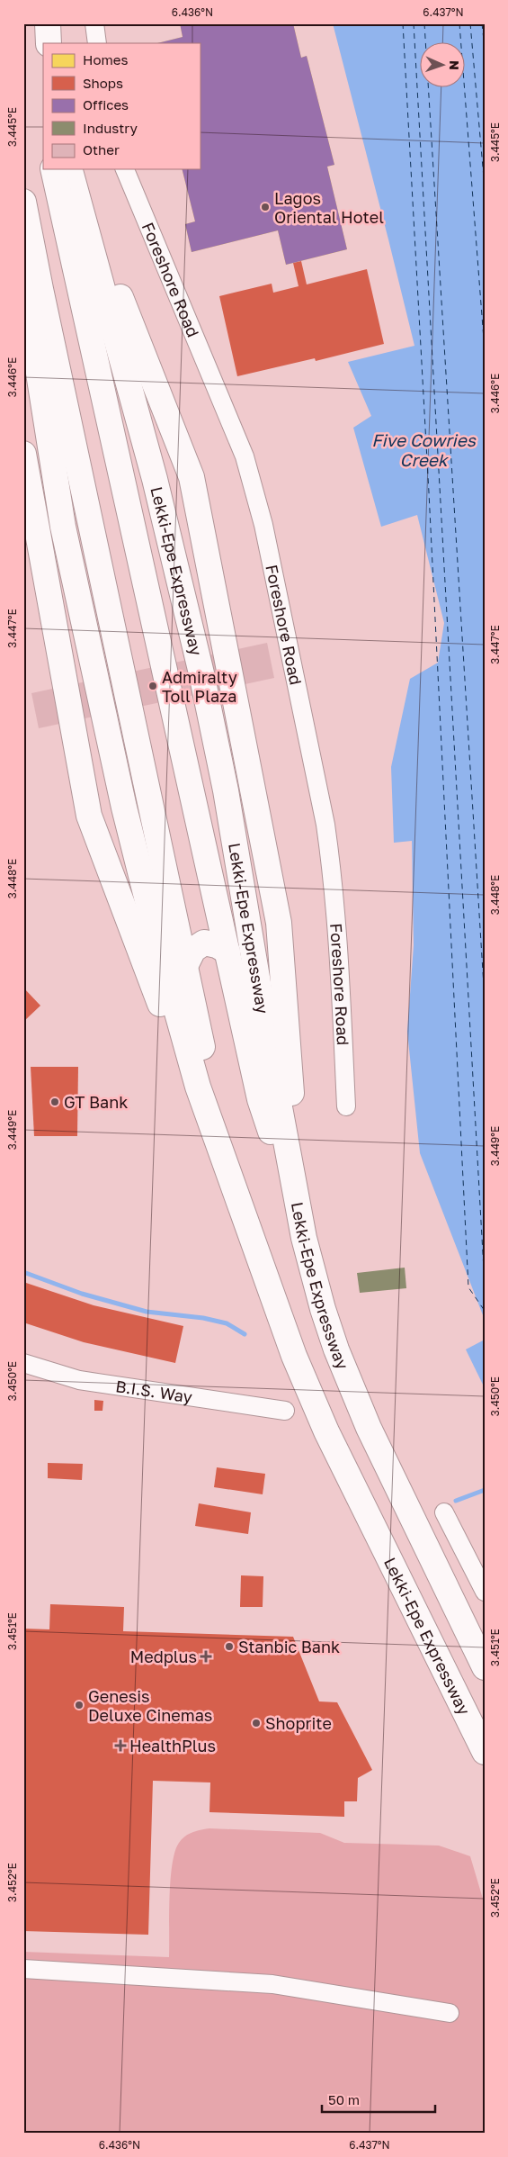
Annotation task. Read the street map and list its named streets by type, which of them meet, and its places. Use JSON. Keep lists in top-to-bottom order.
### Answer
{
  "streets": {
    "highway": ["Lekki-Epe Expressway"],
    "street": ["Foreshore Road", "B.I.S. Way"]
  },
  "water": ["Five Cowries Creek"],
  "places": {
    "other": [
      "Lagos Oriental Hotel",
      "Admiralty Toll Plaza",
      "GT Bank",
      "Stanbic Bank",
      "Genesis Deluxe Cinemas",
      "Shoprite"
    ],
    "health": ["Medplus", "HealthPlus"]
  },
  "legend": [
    "Homes",
    "Shops",
    "Offices",
    "Industry",
    "Other"
  ],
  "scale_bar": "50 m",
  "north": "right",
  "coordinates": [
    "6.436°N",
    "6.437°N",
    "3.445°E",
    "3.446°E",
    "3.447°E",
    "3.448°E",
    "3.449°E",
    "3.450°E",
    "3.451°E",
    "3.452°E"
  ]
}
